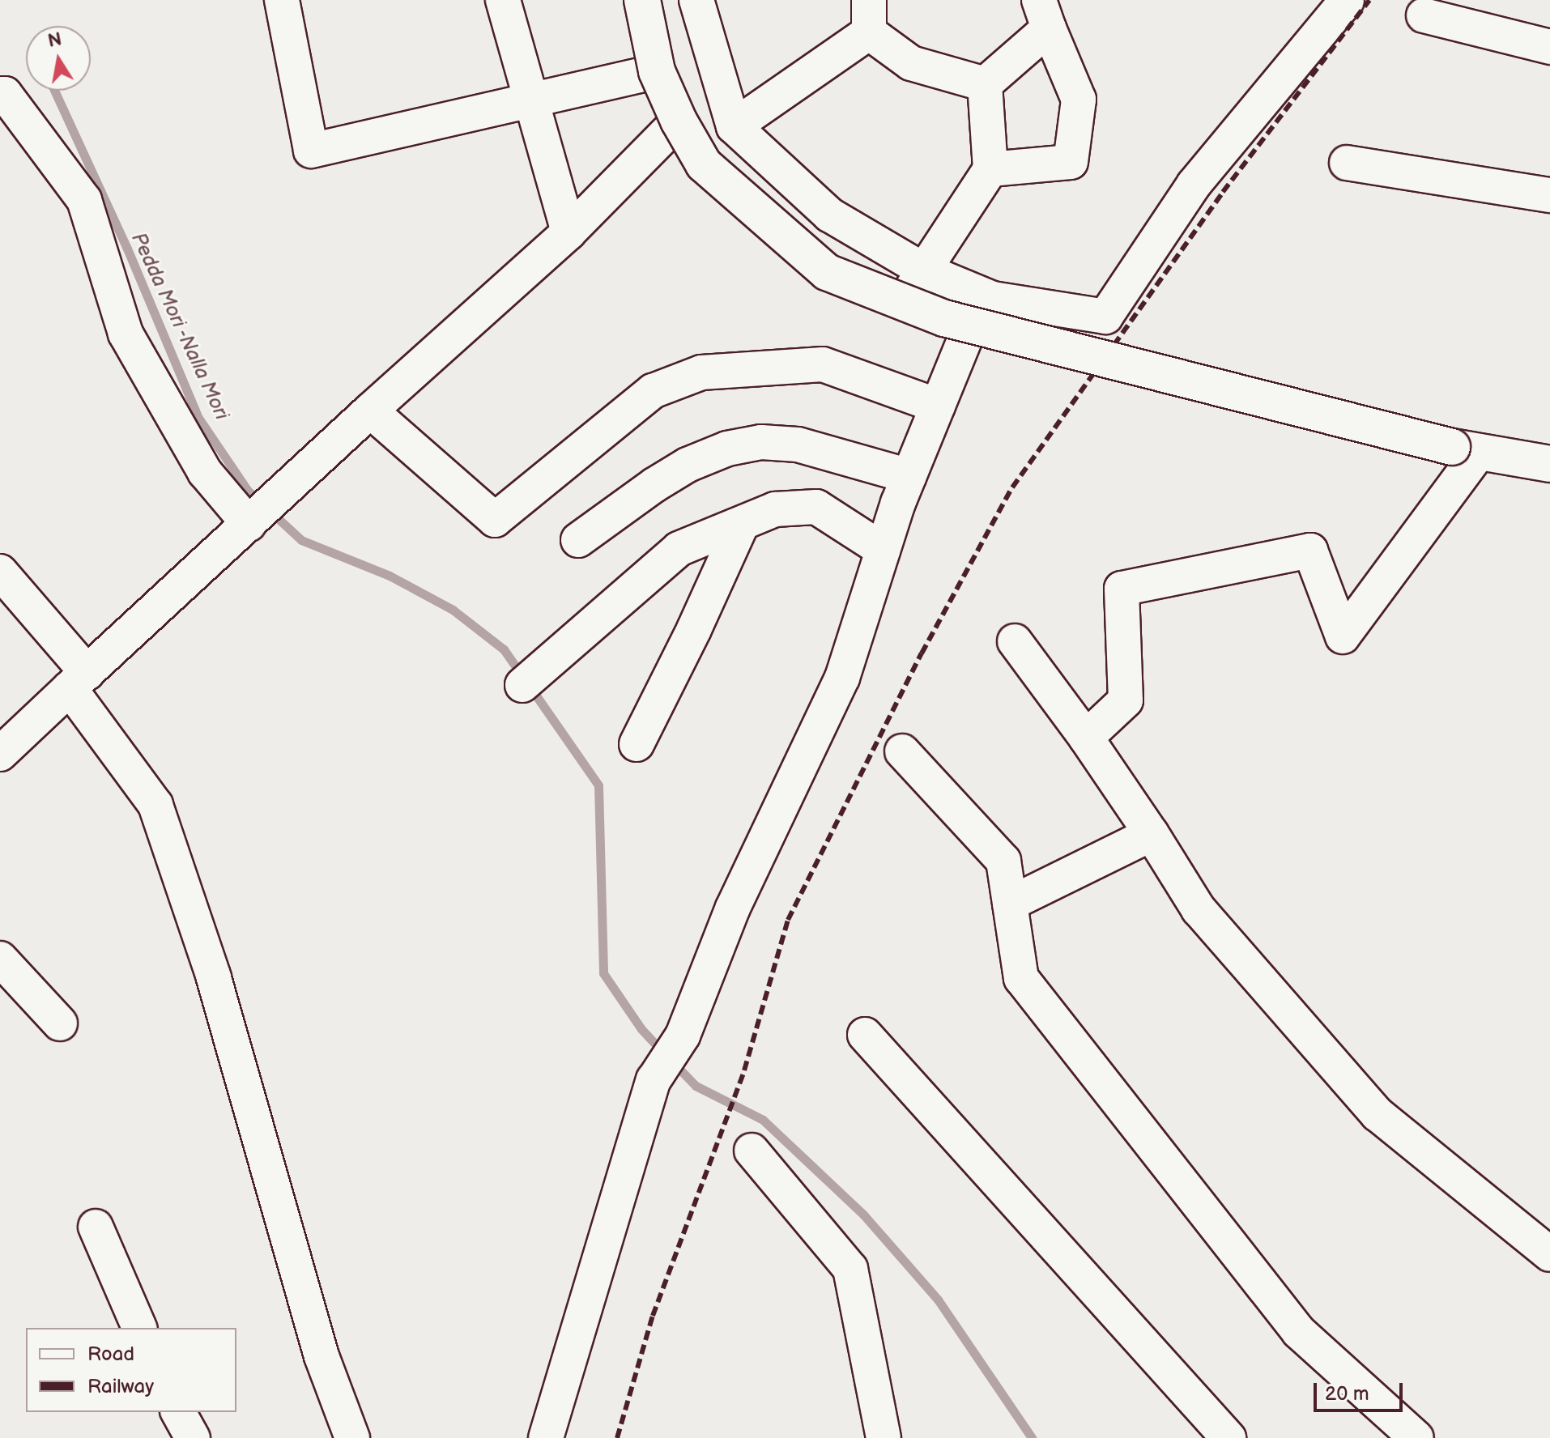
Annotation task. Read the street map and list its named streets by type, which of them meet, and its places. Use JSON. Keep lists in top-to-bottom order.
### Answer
{
  "water": ["Pedda Mori -Nalla Mori"],
  "legend": ["Road", "Railway"],
  "scale_bar": "20 m",
  "north": "top"
}
